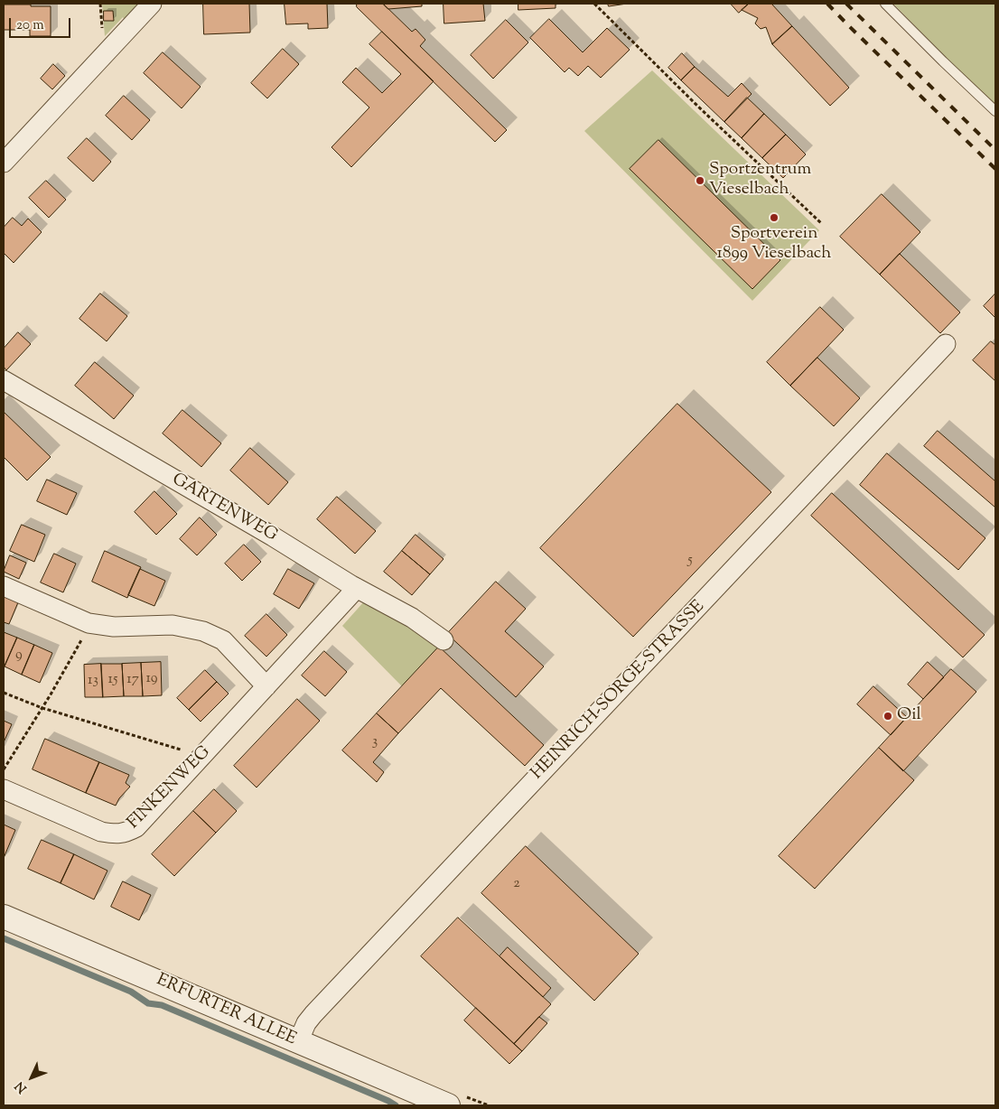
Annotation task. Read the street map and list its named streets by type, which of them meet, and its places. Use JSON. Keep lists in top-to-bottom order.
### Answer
{
  "streets": {
    "street": [
      "GARTENWEG",
      "HEINRICH-SORGE-STRASSE",
      "FINKENWEG",
      "ERFURTER ALLEE"
    ]
  },
  "crossings": [
    ["GARTENWEG", "FINKENWEG"],
    ["HEINRICH-SORGE-STRASSE", "ERFURTER ALLEE"]
  ],
  "places": ["Sportzentrum Vieselbach", "Sportverein 1899 Vieselbach", "Oil"],
  "house_numbers": [
    "5",
    "9",
    "19",
    "15",
    "17",
    "13",
    "3",
    "2"
  ],
  "scale_bar": "20 m",
  "north": "bottom left"
}
